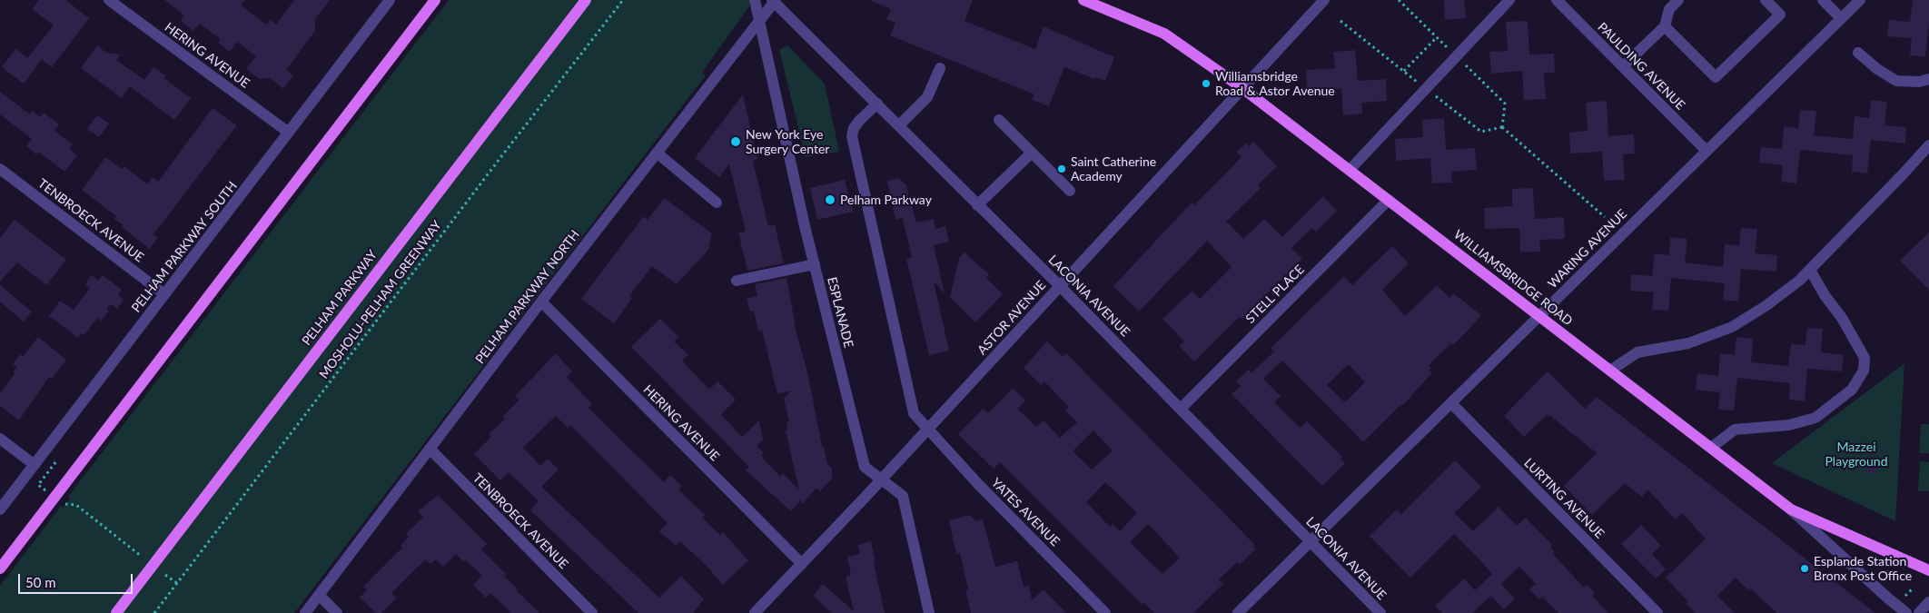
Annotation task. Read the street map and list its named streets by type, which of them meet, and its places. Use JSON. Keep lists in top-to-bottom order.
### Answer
{
  "streets": {
    "main road": ["WILLIAMSBRIDGE ROAD", "PELHAM PARKWAY"],
    "street": [
      "HERING AVENUE",
      "PAULDING AVENUE",
      "TENBROECK AVENUE",
      "PELHAM PARKWAY SOUTH",
      "WARING AVENUE",
      "STELL PLACE",
      "LACONIA AVENUE",
      "PELHAM PARKWAY NORTH",
      "ESPLANADE",
      "ASTOR AVENUE",
      "LURTING AVENUE",
      "YATES AVENUE"
    ],
    "path": ["MOSHOLU-PELHAM GREENWAY"]
  },
  "crossings": [
    ["HERING AVENUE", "PELHAM PARKWAY SOUTH"],
    ["HERING AVENUE", "PELHAM PARKWAY NORTH"],
    ["HERING AVENUE", "ASTOR AVENUE"],
    ["PAULDING AVENUE", "WARING AVENUE"],
    ["TENBROECK AVENUE", "PELHAM PARKWAY SOUTH"],
    ["TENBROECK AVENUE", "PELHAM PARKWAY NORTH"],
    ["WARING AVENUE", "WILLIAMSBRIDGE ROAD"],
    ["WARING AVENUE", "LACONIA AVENUE"],
    ["WARING AVENUE", "LURTING AVENUE"],
    ["WILLIAMSBRIDGE ROAD", "STELL PLACE"],
    ["WILLIAMSBRIDGE ROAD", "ASTOR AVENUE"],
    ["STELL PLACE", "LACONIA AVENUE"],
    ["LACONIA AVENUE", "PELHAM PARKWAY NORTH"],
    ["LACONIA AVENUE", "ASTOR AVENUE"],
    ["PELHAM PARKWAY NORTH", "ESPLANADE"],
    ["ESPLANADE", "ASTOR AVENUE"],
    ["ASTOR AVENUE", "YATES AVENUE"]
  ],
  "parks": ["Mazzei Playground"],
  "places": [
    "Williamsbridge Road & Astor Avenue",
    "New York Eye Surgery Center",
    "Saint Catherine Academy",
    "Pelham Parkway",
    "Esplande Station Bronx Post Office"
  ],
  "scale_bar": "50 m"
}
